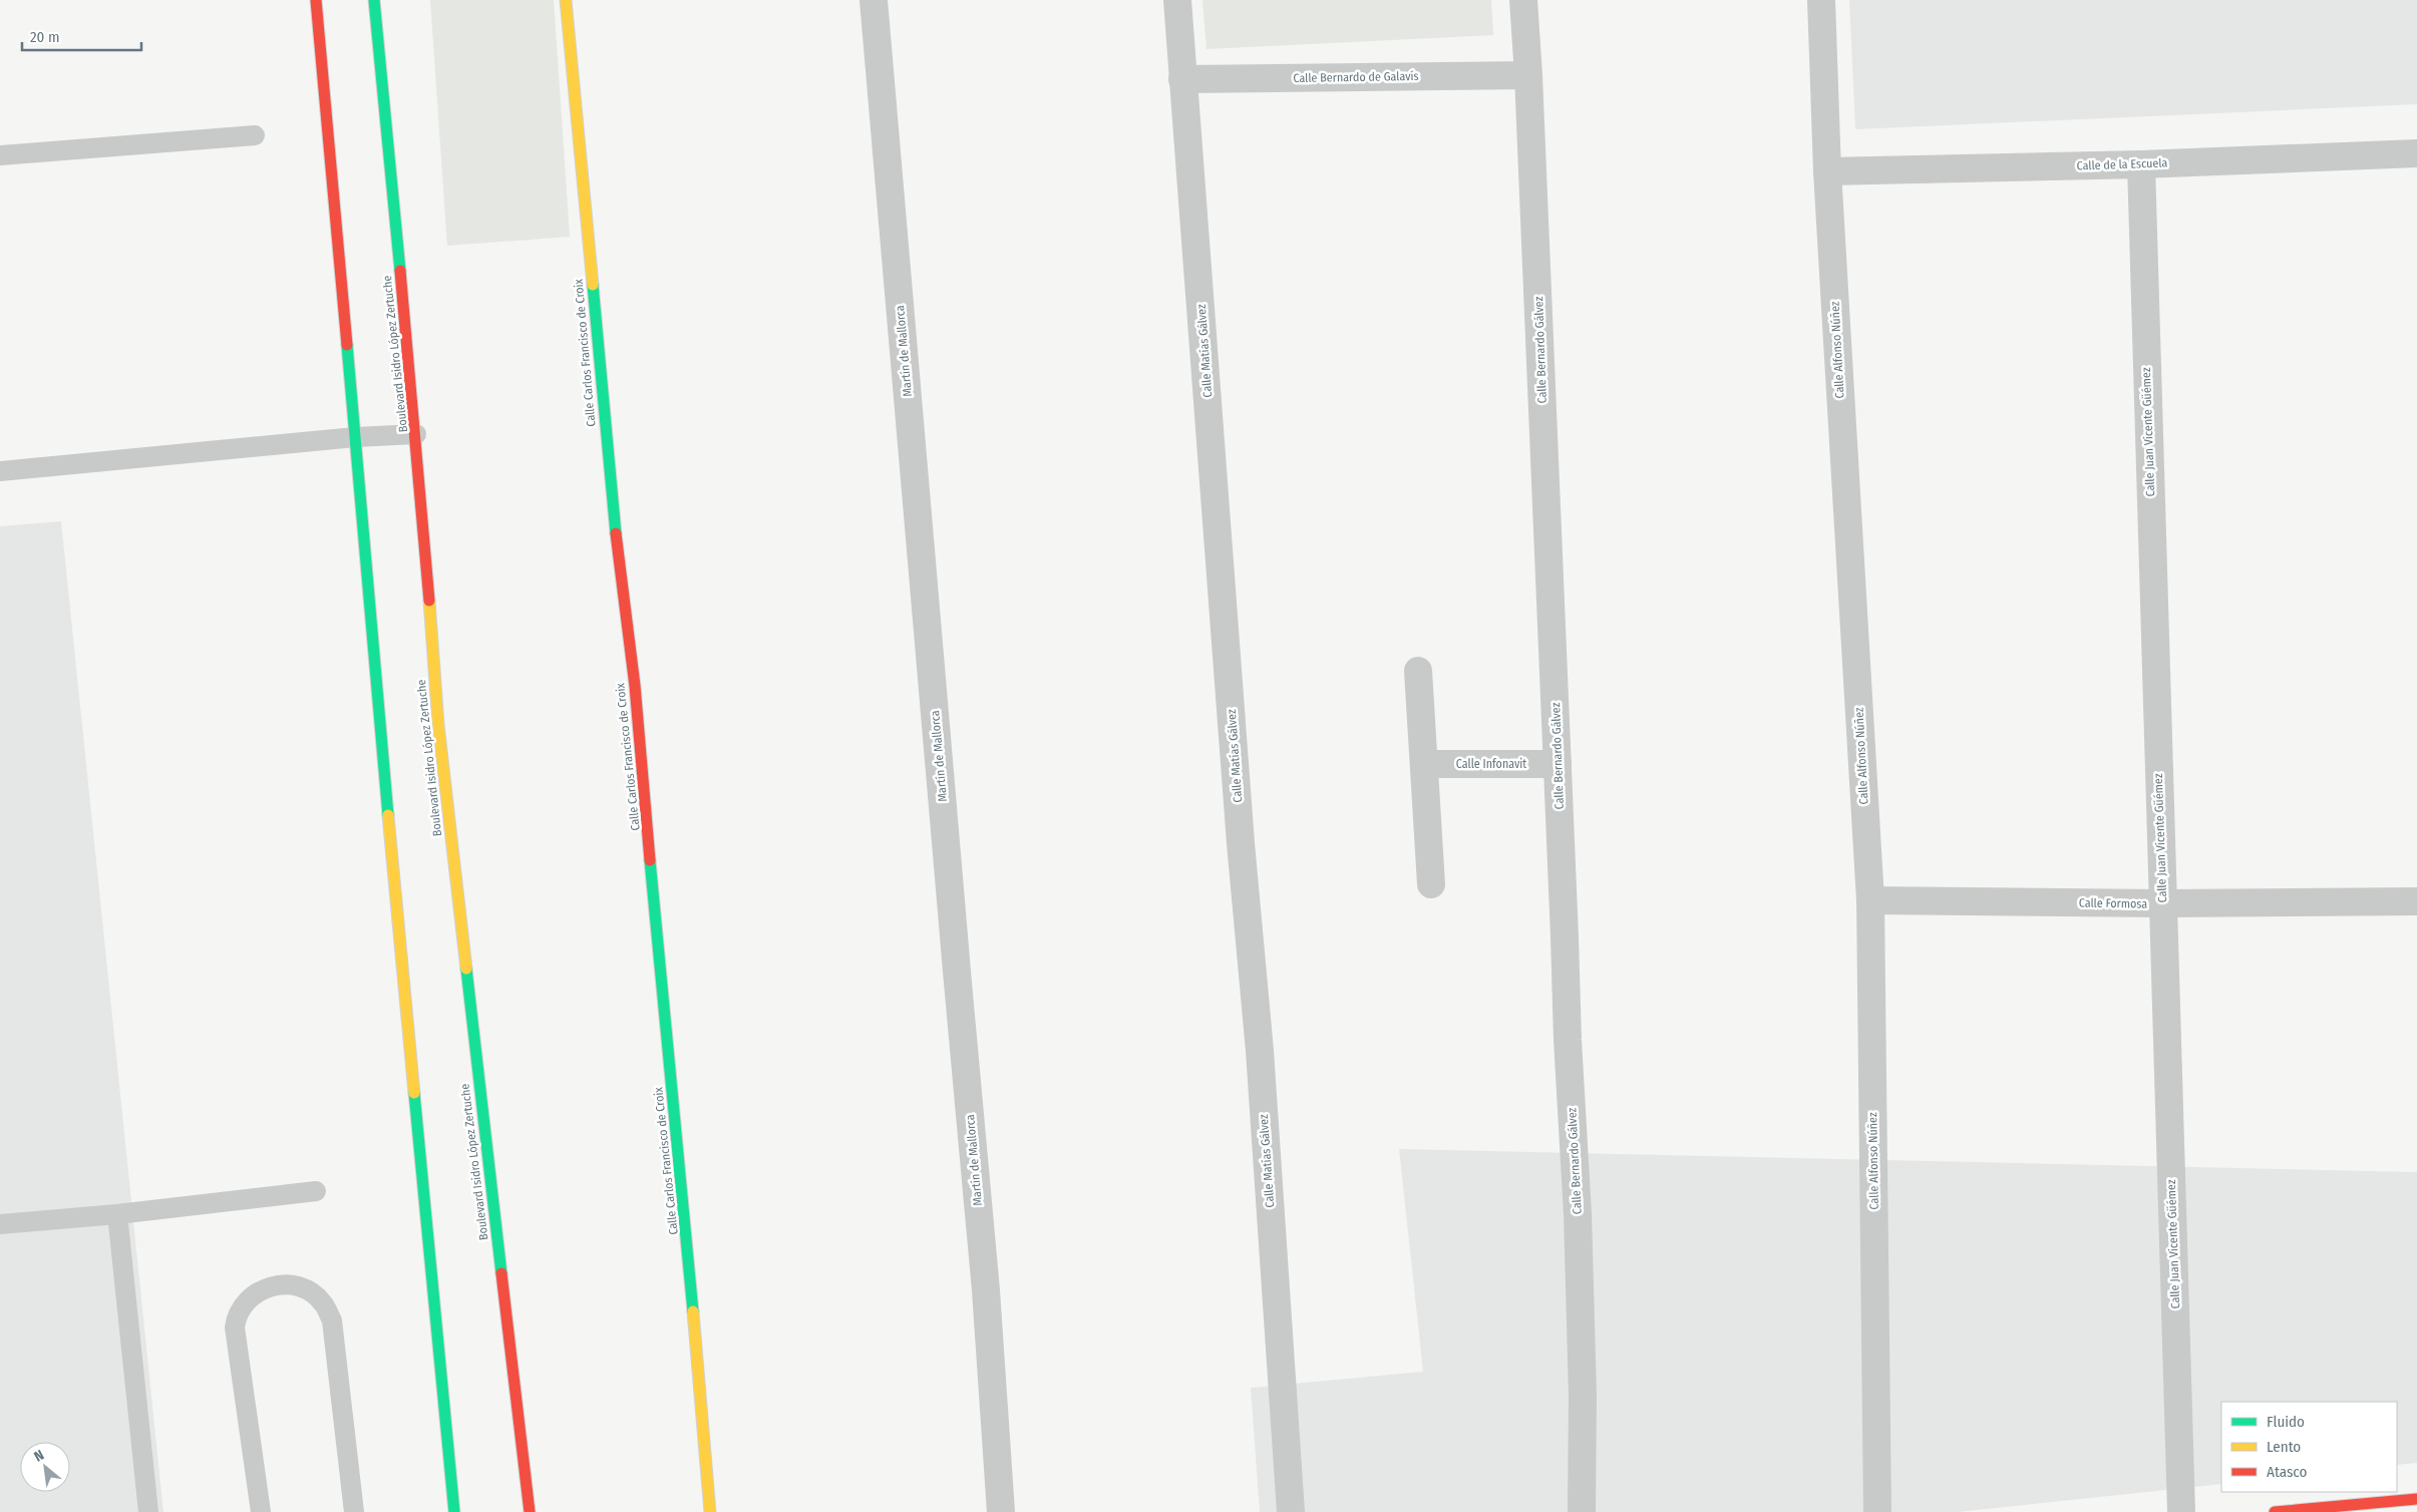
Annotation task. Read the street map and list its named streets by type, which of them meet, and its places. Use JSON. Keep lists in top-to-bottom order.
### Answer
{
  "streets": {
    "main road": ["Calle Carlos Francisco de Croix", "Boulevard Isidro López Zertuche"],
    "street": [
      "Calle Bernardo de Galavís",
      "Calle de la Escuela",
      "Calle Bernardo Gálvez",
      "Calle Alfonso Núñez",
      "Martín de Mallorca",
      "Calle Matías Gálvez",
      "Calle Juan Vicente Güémez",
      "Calle Infonavit",
      "Calle Formosa"
    ]
  },
  "crossings": [
    ["Calle Bernardo de Galavís", "Calle Bernardo Gálvez"],
    ["Calle Bernardo de Galavís", "Calle Matías Gálvez"],
    ["Calle de la Escuela", "Calle Alfonso Núñez"],
    ["Calle de la Escuela", "Calle Juan Vicente Güémez"],
    ["Calle Bernardo Gálvez", "Calle Infonavit"],
    ["Calle Alfonso Núñez", "Calle Formosa"],
    ["Calle Juan Vicente Güémez", "Calle Formosa"]
  ],
  "legend": ["Fluido", "Lento", "Atasco"],
  "scale_bar": "20 m",
  "north": "top left"
}
